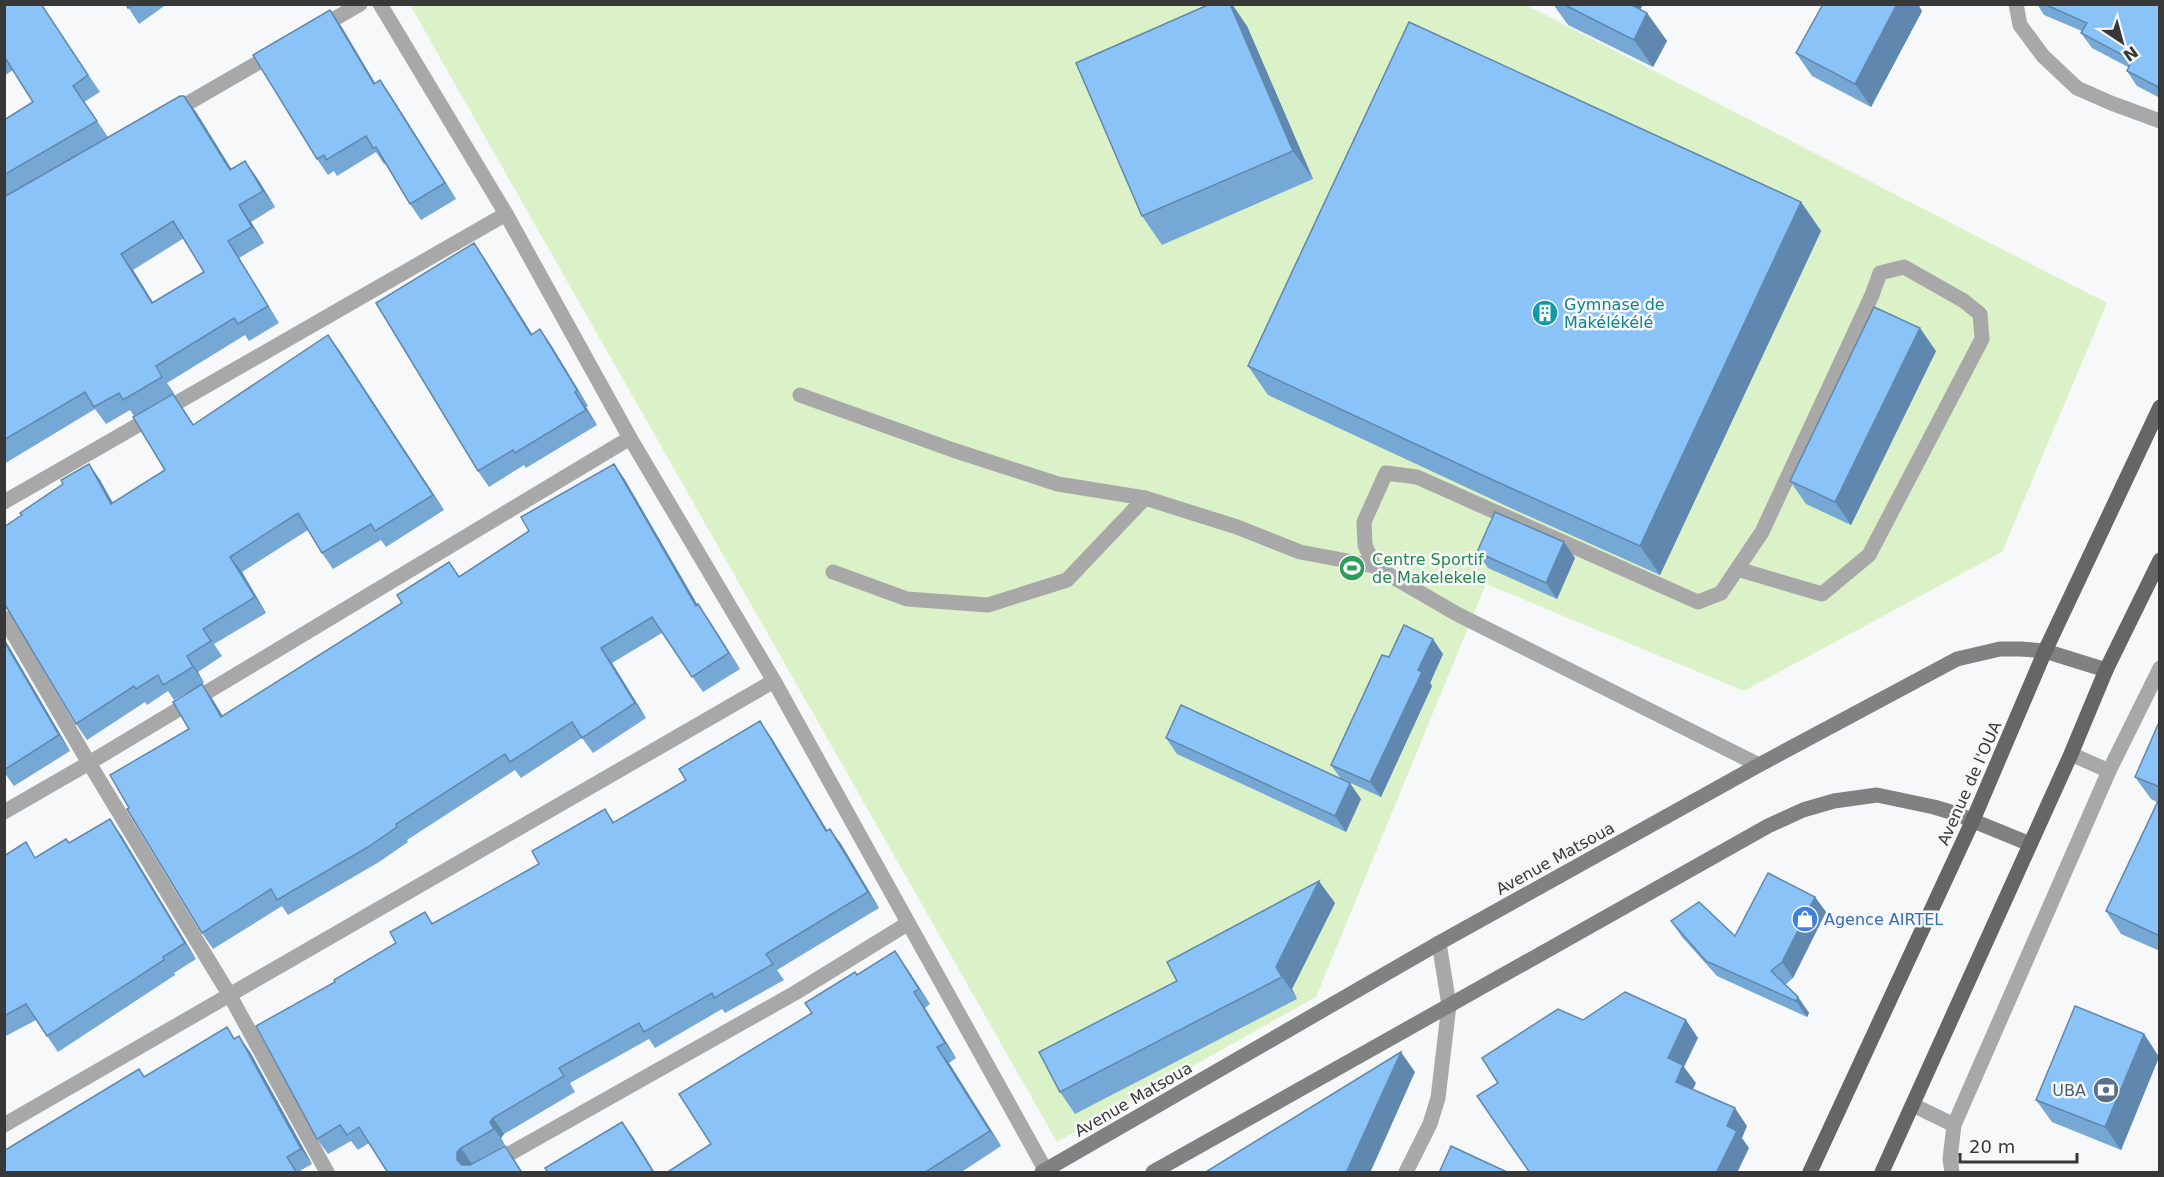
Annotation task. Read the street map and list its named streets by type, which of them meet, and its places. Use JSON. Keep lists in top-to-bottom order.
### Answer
{
  "streets": {
    "main road": ["Avenue de l'OUA"],
    "street": ["Avenue Matsoua"]
  },
  "crossings": [
    ["Avenue de l'OUA", "Avenue Matsoua"]
  ],
  "places": {
    "building": ["Gymnase de Makélékélé"],
    "sports": ["Centre Sportif de Makelekele"],
    "shop": ["Agence AIRTEL"],
    "bank": ["UBA"]
  },
  "scale_bar": "20 m",
  "north": "bottom right"
}
